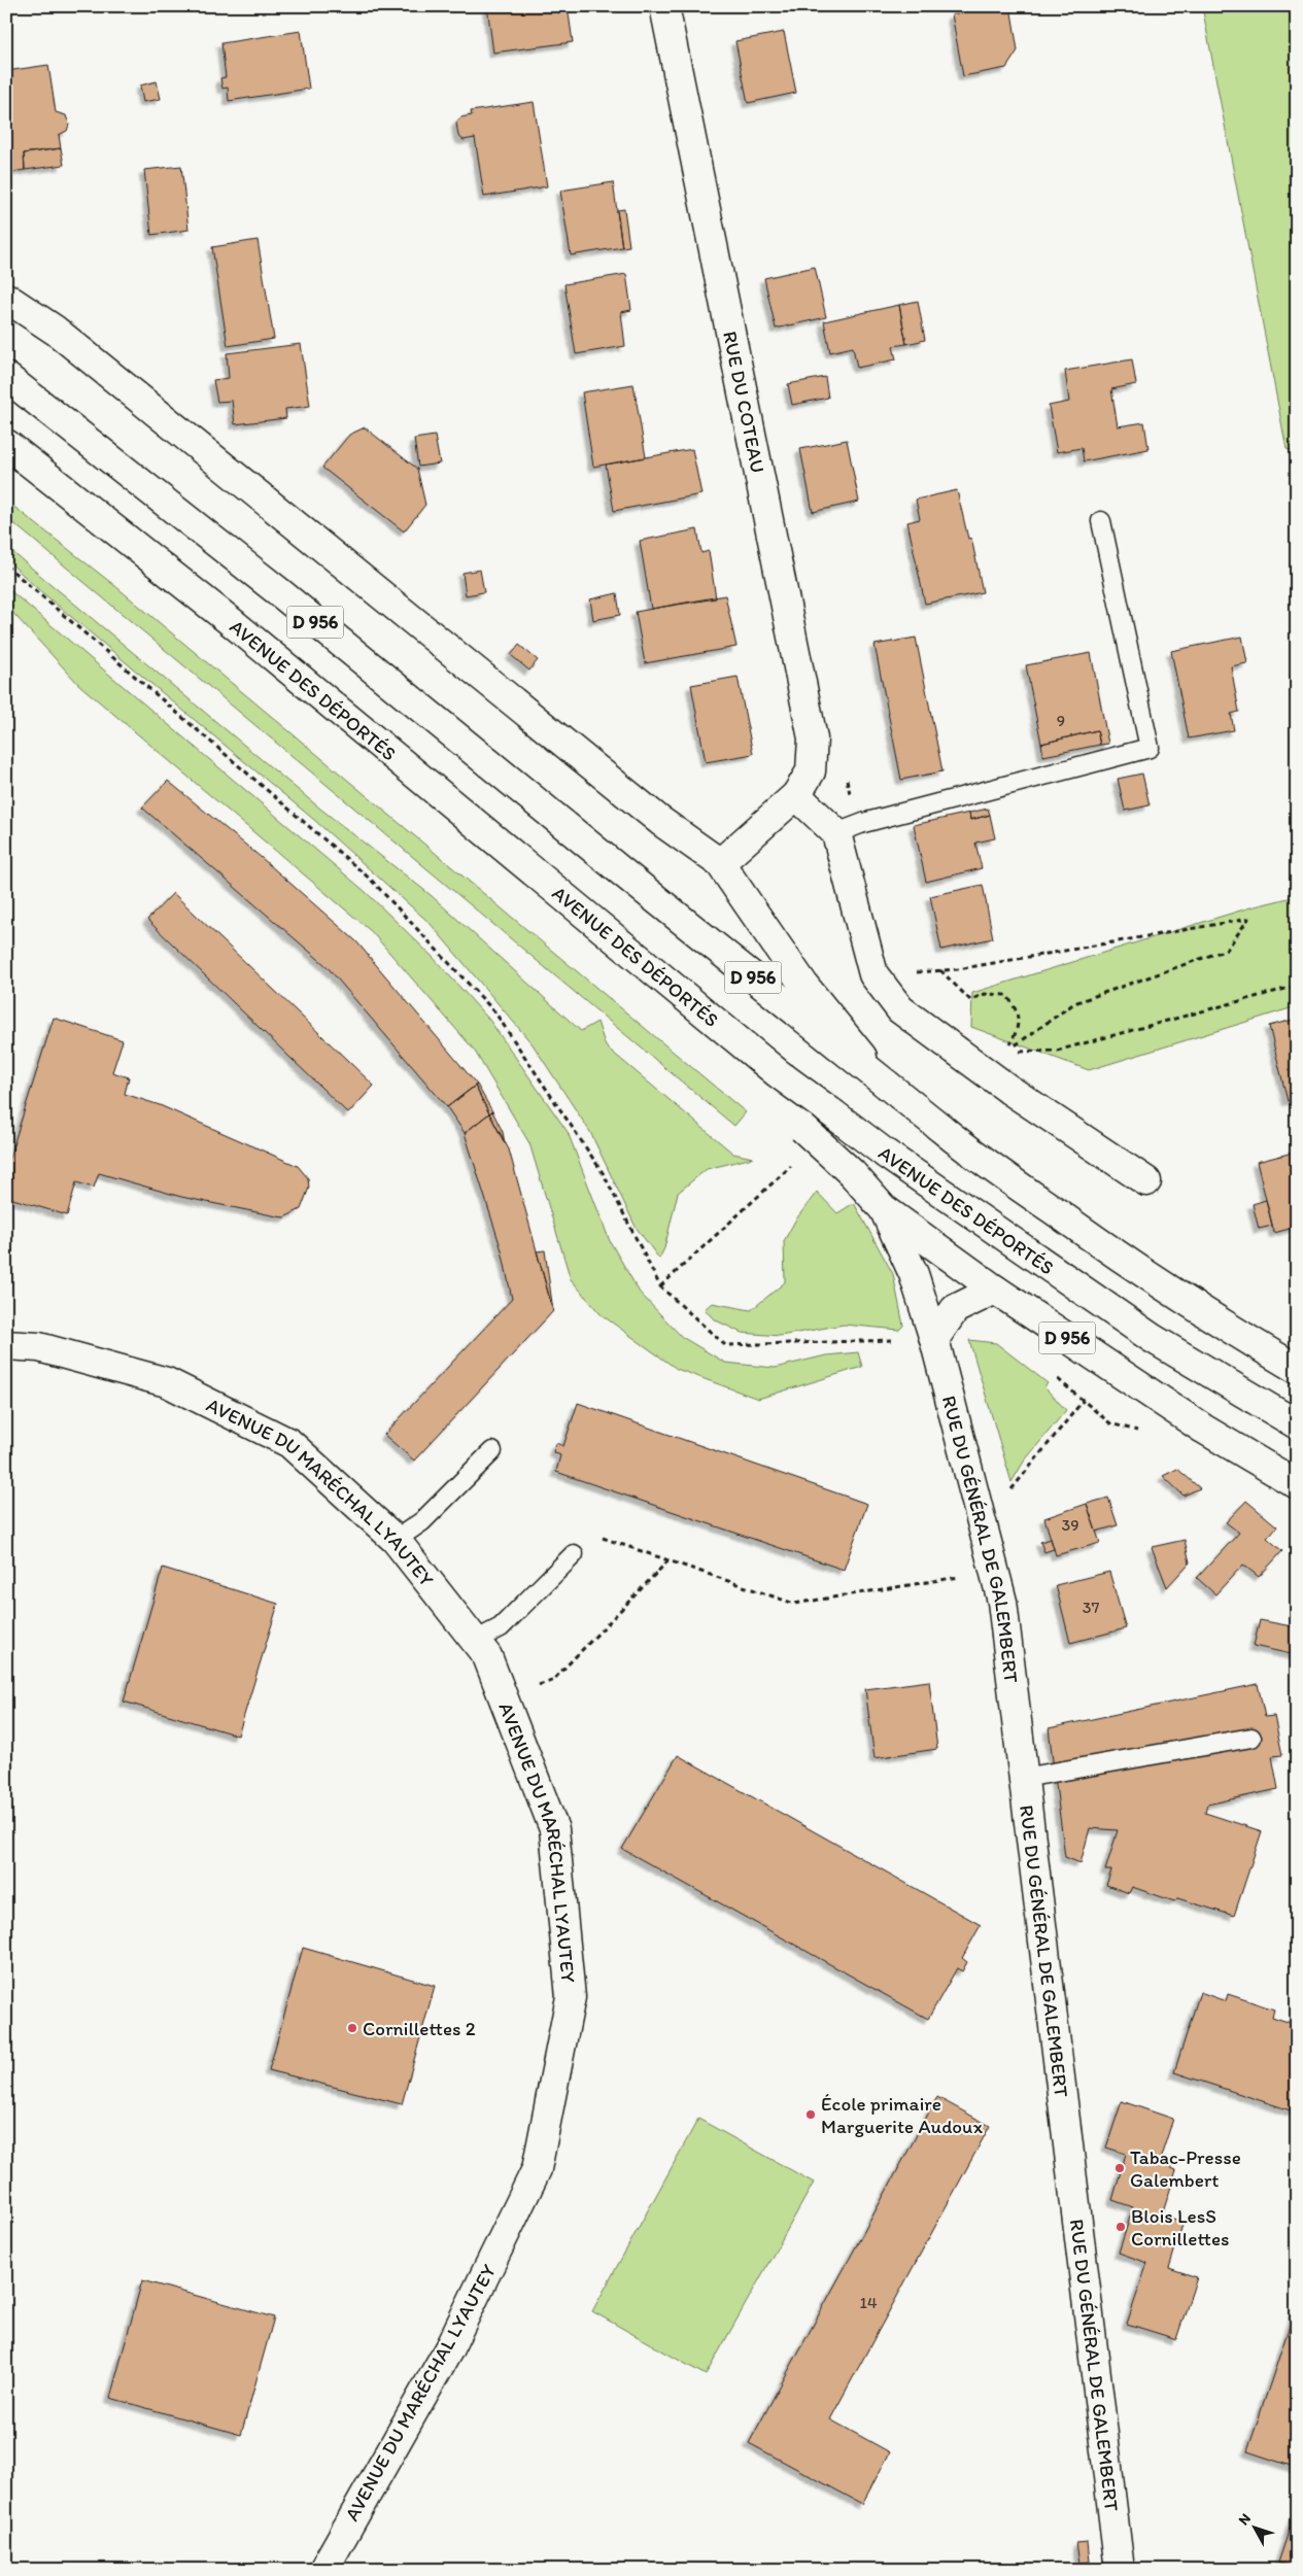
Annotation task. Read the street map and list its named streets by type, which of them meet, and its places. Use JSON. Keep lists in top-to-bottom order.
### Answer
{
  "streets": {
    "main road": [
      "RUE DU COTEAU",
      "D 956",
      "AVENUE DES DÉPORTÉS",
      "AVENUE DU MARÉCHAL LYAUTEY",
      "RUE DU GÉNÉRAL DE GALEMBERT"
    ]
  },
  "crossings": [
    ["D 956", "AVENUE DES DÉPORTÉS"],
    ["D 956", "RUE DU GÉNÉRAL DE GALEMBERT"]
  ],
  "places": [
    "Cornillettes 2",
    "École primaire Marguerite Audoux",
    "Tabac-Presse Galembert",
    "Blois LesS Cornillettes"
  ],
  "house_numbers": [
    "9",
    "39",
    "37",
    "14"
  ],
  "north": "top left"
}
